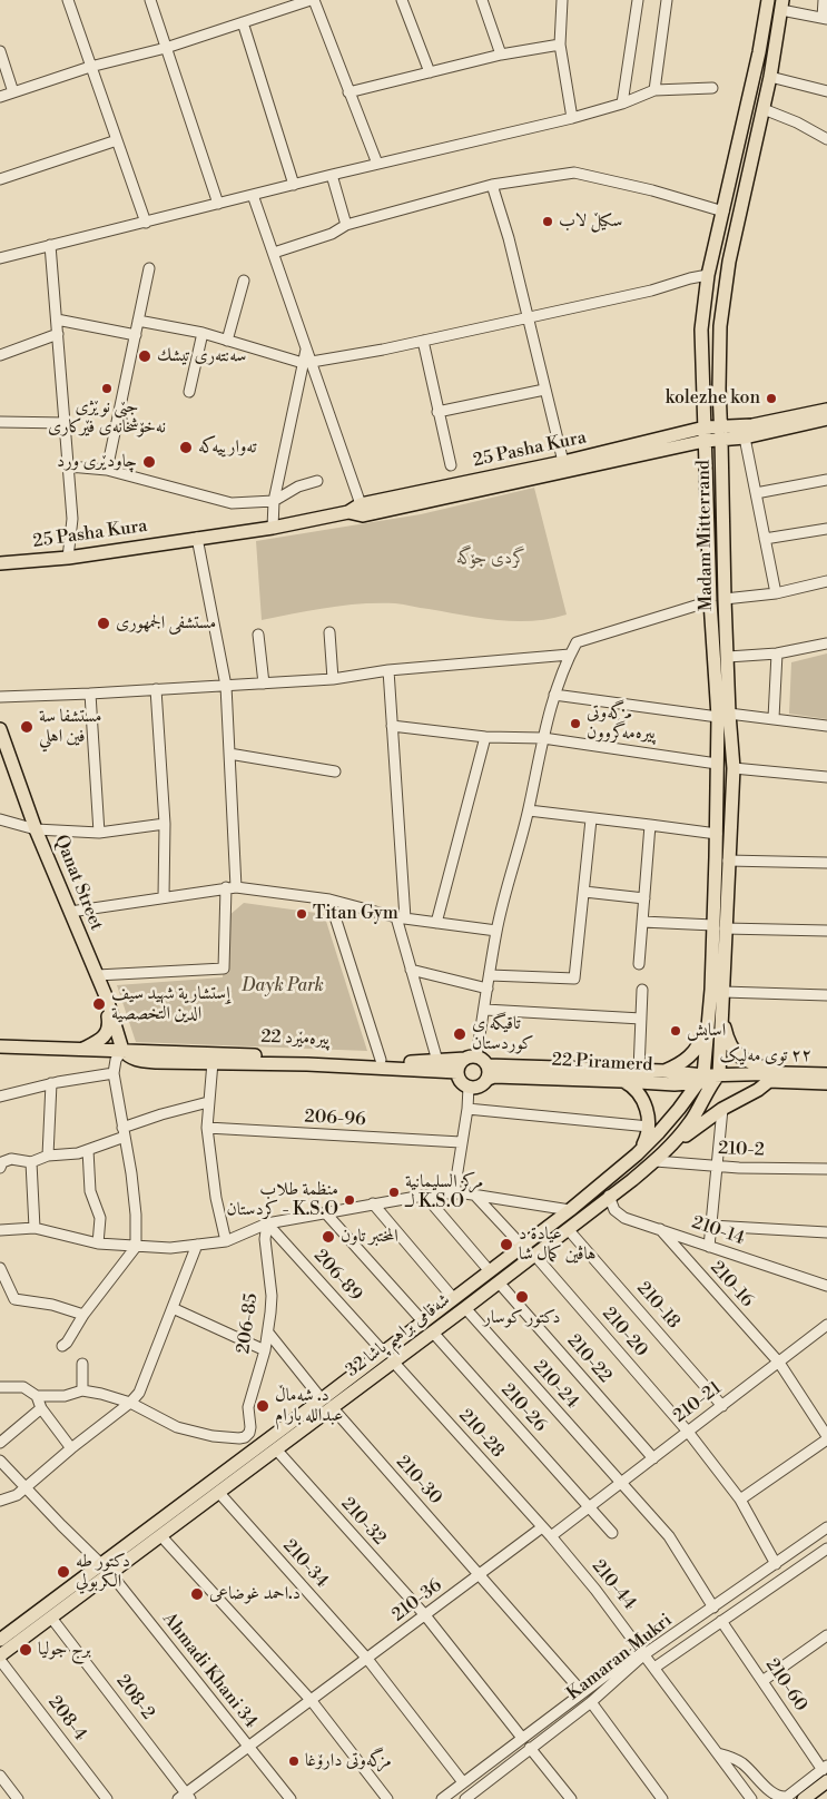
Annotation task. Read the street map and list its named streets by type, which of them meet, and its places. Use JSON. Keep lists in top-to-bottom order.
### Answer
{
  "streets": {
    "main road": [
      "25 Pasha Kura",
      "Madam Mitterrand",
      "Qanat Street",
      "22 پیرەمێرد",
      "٢٢ توی مەلیک",
      "22 Piramerd",
      "شەقامی براهیم پاشا 32"
    ],
    "street": [
      "206-96",
      "210-2",
      "210-14",
      "206-89",
      "210-16",
      "210-18",
      "206-85",
      "210-20",
      "210-22",
      "210-24",
      "210-21",
      "210-26",
      "210-28",
      "210-30",
      "210-32",
      "210-34",
      "210-44",
      "210-36",
      "Kamaran Mukri",
      "Ahmadi Khani 34",
      "210-60",
      "208-2",
      "208-4"
    ]
  },
  "crossings": [
    ["25 Pasha Kura", "Madam Mitterrand"],
    ["Madam Mitterrand", "٢٢ توی مەلیک"],
    ["Madam Mitterrand", "22 Piramerd"],
    ["Madam Mitterrand", "شەقامی براهیم پاشا 32"],
    ["Qanat Street", "22 پیرەمێرد"],
    ["22 پیرەمێرد", "22 Piramerd"],
    ["٢٢ توی مەلیک", "22 Piramerd"],
    ["٢٢ توی مەلیک", "شەقامی براهیم پاشا 32"],
    ["22 Piramerd", "شەقامی براهیم پاشا 32"],
    ["210-2", "شەقامی براهیم پاشا 32"],
    ["210-14", "210-16"],
    ["210-14", "شەقامی براهیم پاشا 32"],
    ["206-89", "206-85"],
    ["206-89", "شەقامی براهیم پاشا 32"],
    ["210-16", "210-21"],
    ["210-18", "شەقامی براهیم پاشا 32"],
    ["210-18", "210-21"],
    ["210-20", "شەقامی براهیم پاشا 32"],
    ["210-20", "210-21"],
    ["210-20", "Kamaran Mukri"],
    ["شەقامی براهیم پاشا 32", "210-22"],
    ["شەقامی براهیم پاشا 32", "210-24"],
    ["شەقامی براهیم پاشا 32", "210-26"],
    ["شەقامی براهیم پاشا 32", "210-28"],
    ["شەقامی براهیم پاشا 32", "210-30"],
    ["شەقامی براهیم پاشا 32", "210-32"],
    ["شەقامی براهیم پاشا 32", "210-34"],
    ["شەقامی براهیم پاشا 32", "Ahmadi Khani 34"],
    ["شەقامی براهیم پاشا 32", "208-2"],
    ["210-22", "210-21"],
    ["210-24", "210-21"],
    ["210-24", "Kamaran Mukri"],
    ["210-21", "210-26"],
    ["210-21", "210-44"],
    ["210-28", "210-44"],
    ["210-28", "210-36"],
    ["210-30", "210-36"],
    ["210-30", "Kamaran Mukri"],
    ["210-32", "210-36"],
    ["210-32", "Kamaran Mukri"],
    ["210-34", "210-36"],
    ["210-34", "Kamaran Mukri"],
    ["210-44", "210-36"],
    ["210-44", "Kamaran Mukri"],
    ["210-36", "Ahmadi Khani 34"],
    ["210-36", "208-2"],
    ["Kamaran Mukri", "210-60"]
  ],
  "parks": ["گردی جۆگە", "Dayk Park"],
  "places": [
    "سكیڵ لاب",
    "سە‌نتە‌ری تیشك",
    "جێی نوێژی نە‌خۆشخانە‌ی فێركاری",
    "kolezhe kon",
    "تەوارییەکە",
    "چاودێری ورد",
    "مستشفى الجمهورى",
    "مزگەوتی پیرەمەگروون",
    "مستشفا سة فين اهلي",
    "Titan Gym",
    "ٳستشارية شهيد سیف الدين التخصصية",
    "اسايش",
    "تاقيگه ى كوردستان",
    "مرکز السلیمانیة لــ K.S.O",
    "منظمة طلاب كردستان - K.S.O",
    "المختبر تاون",
    "عيادة د هاڤین کمال شا",
    "دكتور كوسار",
    "د. شەماڵ عبداللە بارام",
    "دكتور طه الكربولي",
    "د.احمد غوضاعی",
    "برج جوليا",
    "مزگەوتی دارۆغا"
  ]
}
